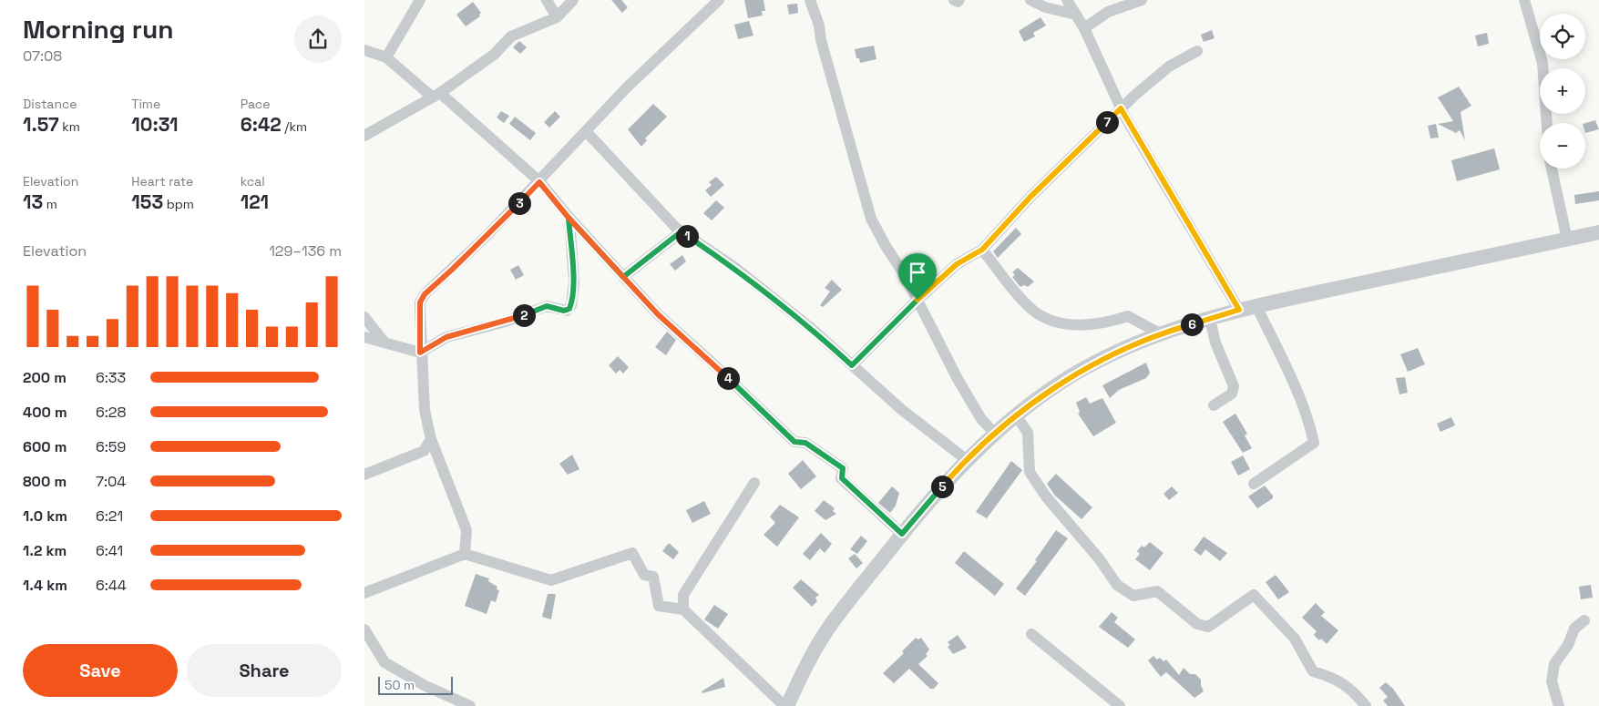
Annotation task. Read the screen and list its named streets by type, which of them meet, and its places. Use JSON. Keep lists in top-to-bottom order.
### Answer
{
  "scale_bar": "50 m",
  "page": {
    "heading": ["Morning run", "07:08"],
    "map_buttons": ["+", "−"],
    "stats": [
      ["Distance", "1.57 km"],
      ["Time", "10:31"],
      ["Pace", "6:42 /km"],
      ["Elevation", "13 m"],
      ["Heart rate", "153 bpm"],
      ["kcal", "121"]
    ],
    "pins": [
      "7",
      "3",
      "1",
      "2",
      "6",
      "4",
      "5"
    ],
    "chart": ["Elevation", "129–136 m"],
    "list": [
      {
        "name": "200 m",
        "note": "6:33"
      },
      {
        "name": "400 m",
        "note": "6:28"
      },
      {
        "name": "600 m",
        "note": "6:59"
      },
      {
        "name": "800 m",
        "note": "7:04"
      },
      {
        "name": "1.0 km",
        "note": "6:21"
      },
      {
        "name": "1.2 km",
        "note": "6:41"
      },
      {
        "name": "1.4 km",
        "note": "6:44"
      }
    ],
    "buttons": ["Save", "Share"],
    "scale": "50 m"
  }
}
